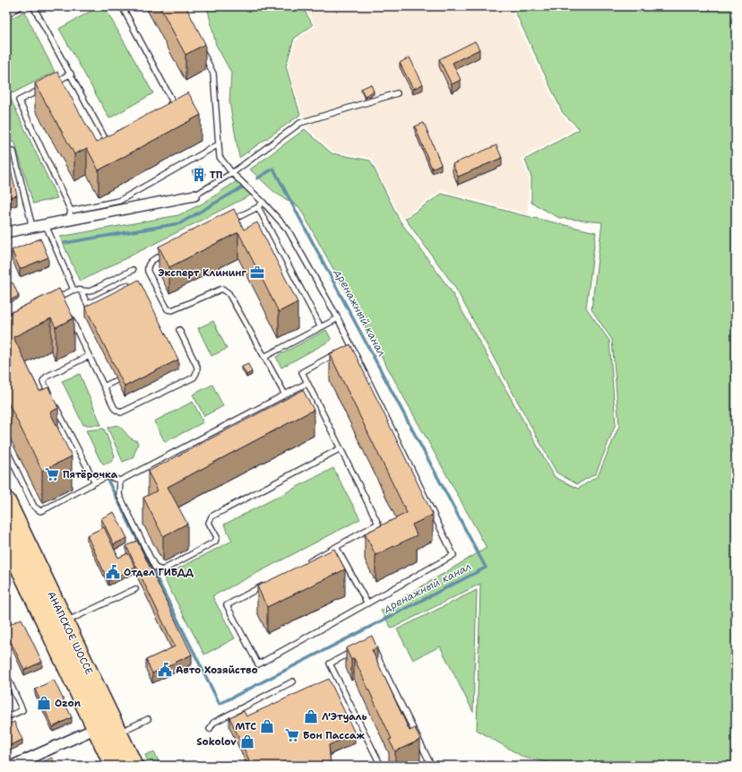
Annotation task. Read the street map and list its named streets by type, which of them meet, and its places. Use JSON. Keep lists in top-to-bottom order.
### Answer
{
  "streets": {
    "highway": ["АНАПСКОЕ ШОССЕ"]
  },
  "water": ["дренажный канал"],
  "places": {
    "building": ["ТП"],
    "office": ["Эксперт Клининг"],
    "supermarket": ["Пятёрочка", "Бон Пассаж"],
    "public building": ["Отдел ГИБДД", "Авто Хозяйство"],
    "shop": [
      "Ozon",
      "Л'Этуаль",
      "МТС",
      "Sokolov"
    ]
  }
}
